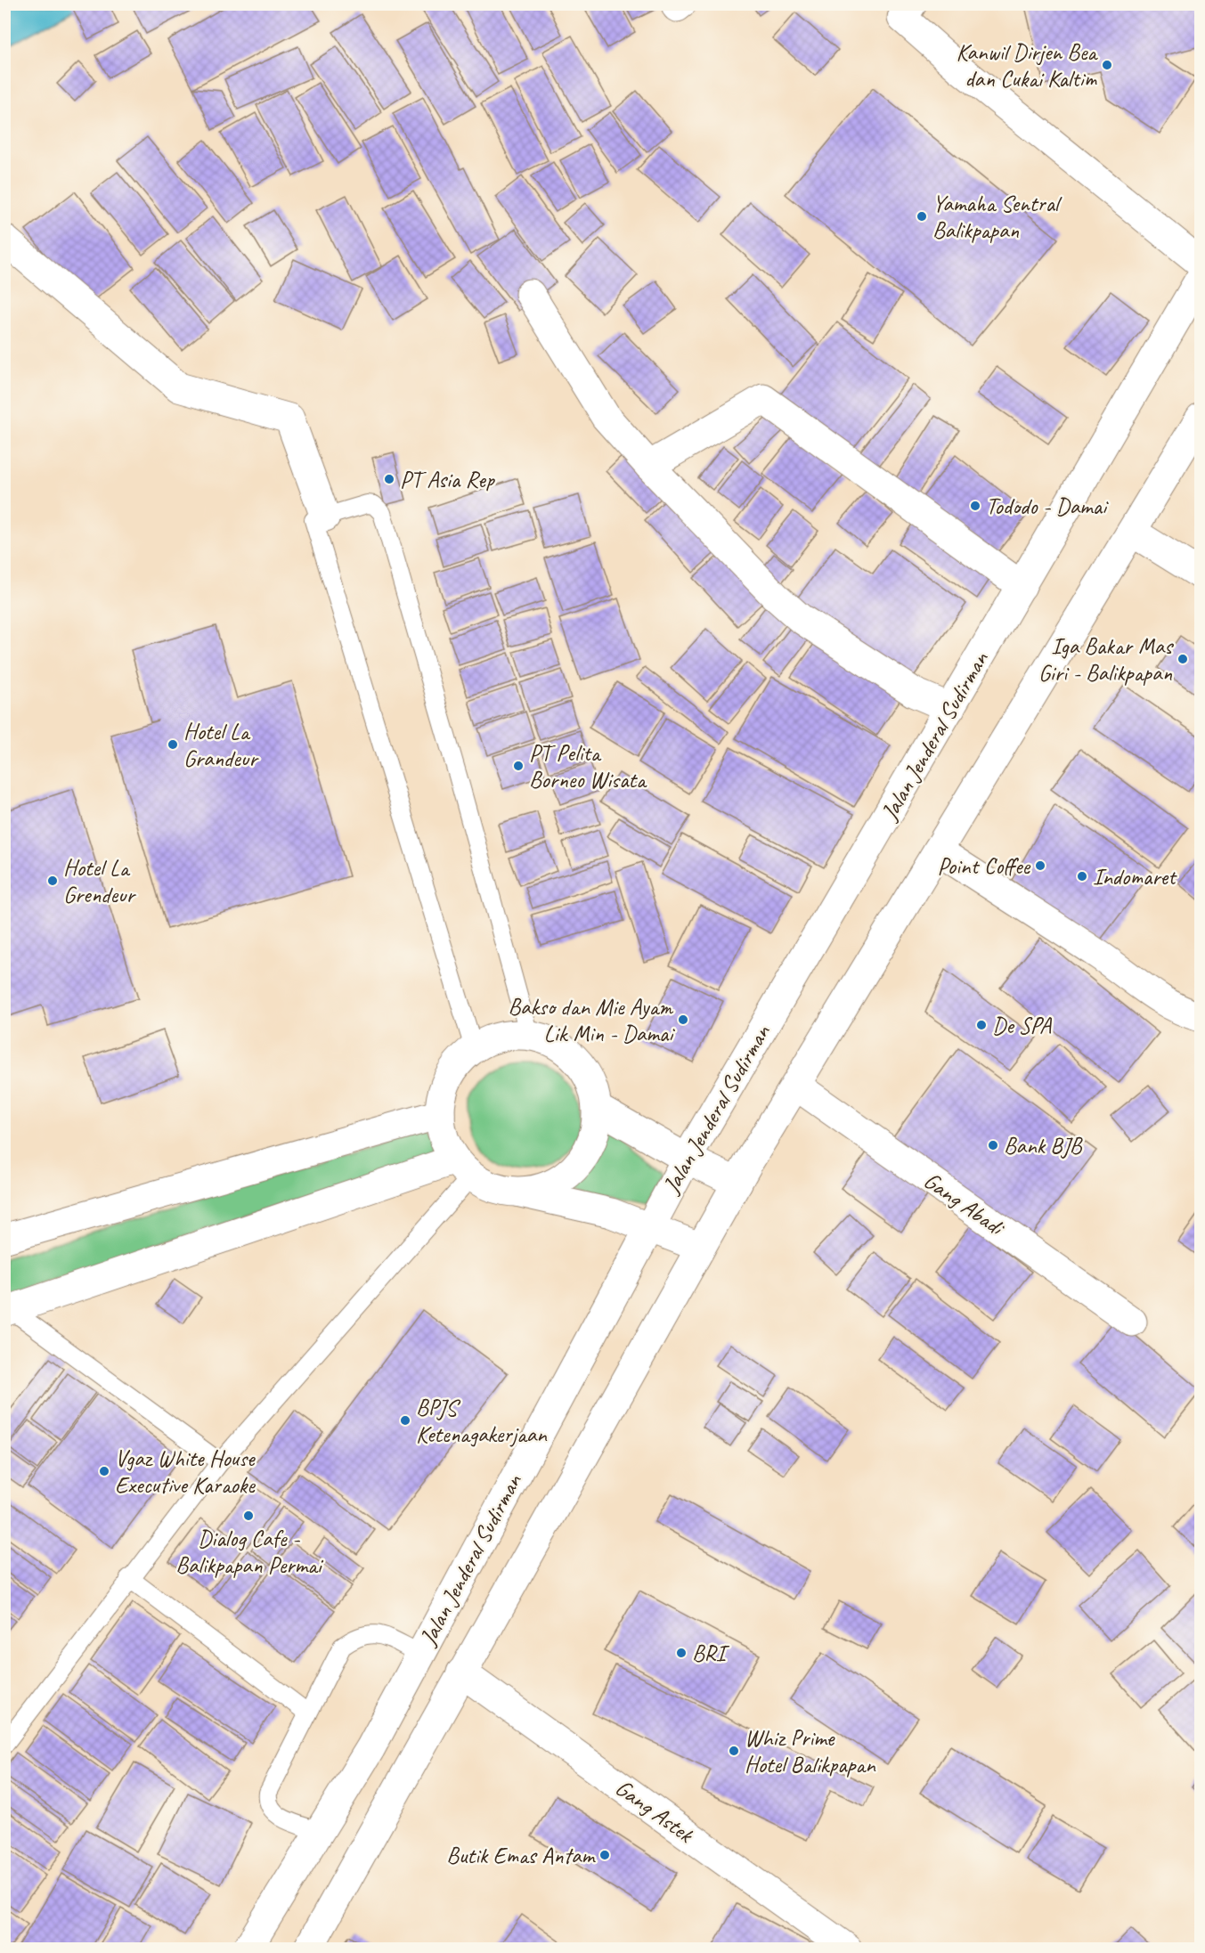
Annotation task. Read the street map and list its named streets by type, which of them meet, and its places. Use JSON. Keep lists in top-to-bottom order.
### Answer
{
  "streets": {
    "main road": ["Jalan Jenderal Sudirman", "Gang Abadi", "Gang Astek"]
  },
  "crossings": [
    ["Jalan Jenderal Sudirman", "Gang Abadi"],
    ["Jalan Jenderal Sudirman", "Gang Astek"]
  ],
  "places": [
    "Kanwil Dirjen Bea dan Cukai Kaltim",
    "Yamaha Sentral Balikpapan",
    "PT Asia Rep",
    "Tododo - Damai",
    "Iga Bakar Mas Giri - Balikpapan",
    "Hotel La Grandeur",
    "PT Pelita Borneo Wisata",
    "Point Coffee",
    "Indomaret",
    "Hotel La Grendeur",
    "Bakso dan Mie Ayam Lik Min - Damai",
    "De SPA",
    "Bank BJB",
    "BPJS Ketenagakerjaan",
    "Vgaz White House Executive Karaoke",
    "Dialog Cafe - Balikpapan Permai",
    "BRI",
    "Whiz Prime Hotel Balikpapan",
    "Butik Emas Antam"
  ]
}
